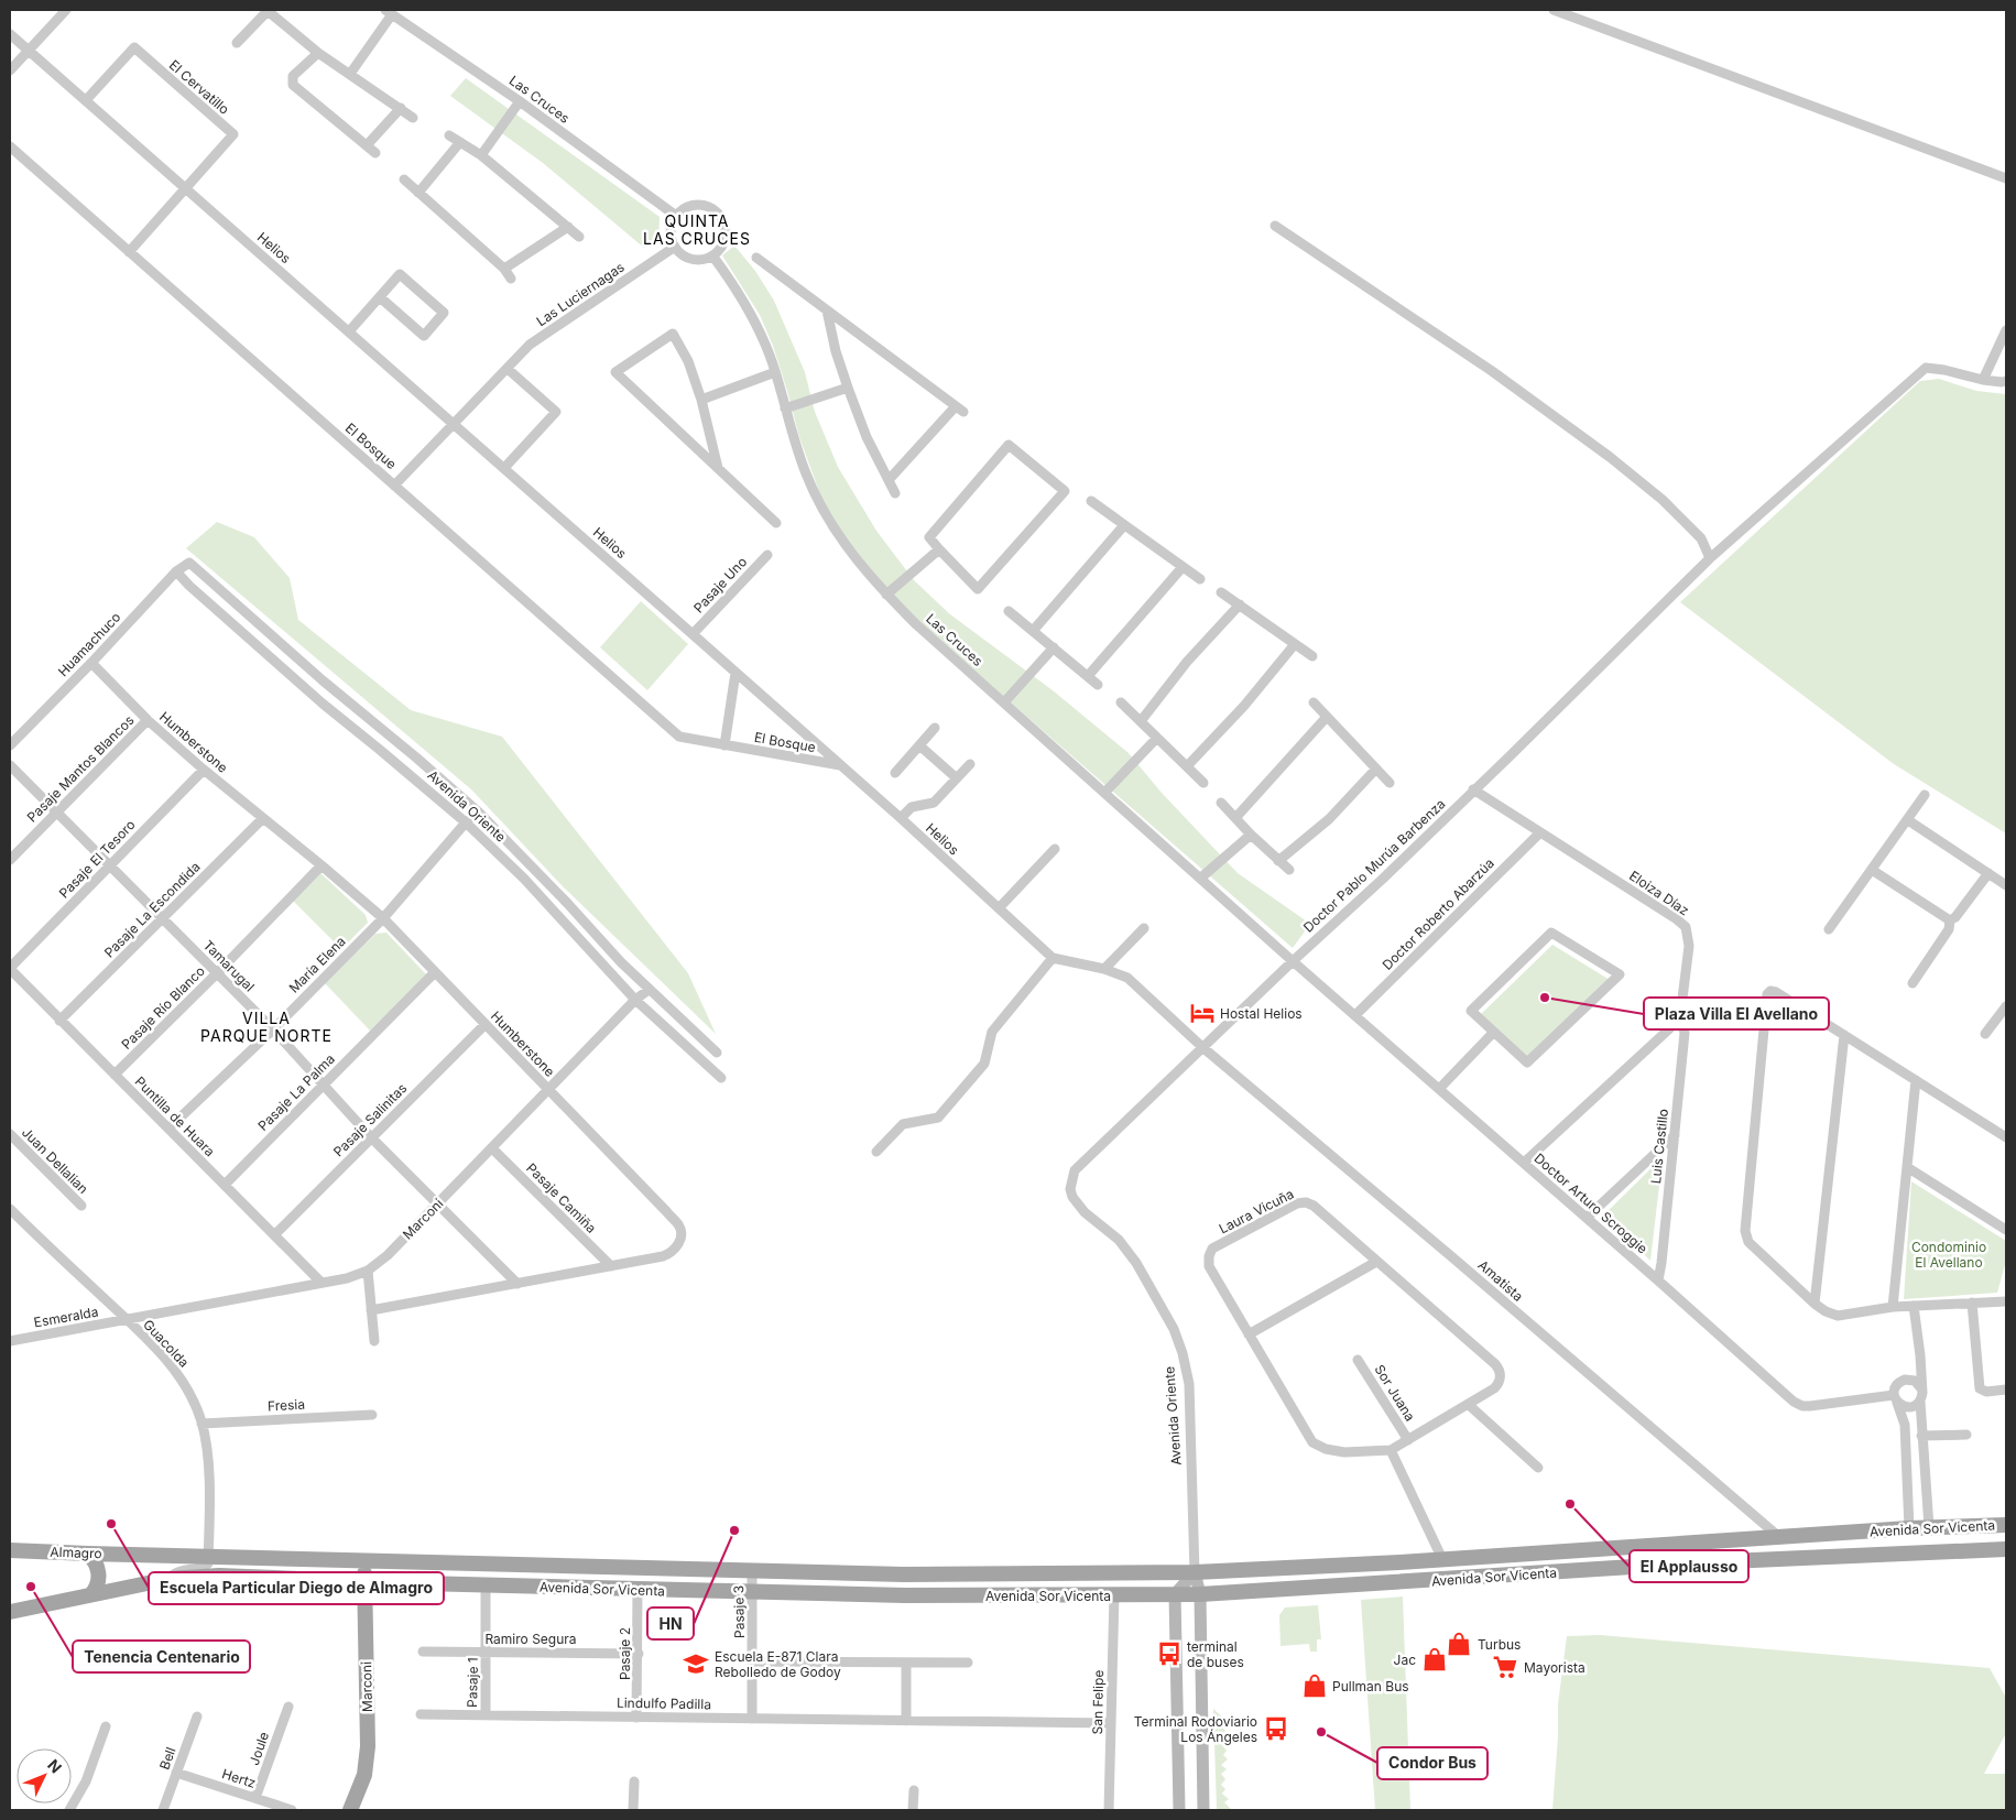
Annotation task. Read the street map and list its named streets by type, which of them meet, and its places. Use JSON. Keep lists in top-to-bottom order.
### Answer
{
  "streets": {
    "main road": [
      "Avenida Oriente",
      "Marconi",
      "Avenida Sor Vicenta",
      "Almagro"
    ],
    "street": [
      "El Cervatillo",
      "Las Cruces",
      "Helios",
      "Las Luciernagas",
      "El Bosque",
      "Pasaje Uno",
      "Huamachuco",
      "Humberstone",
      "Pasaje Mantos Blancos",
      "Pasaje El Tesoro",
      "Doctor Pablo Murúa Barbenza",
      "Eloiza Díaz",
      "Pasaje La Escondida",
      "Doctor Roberto Abarzúa",
      "María Elena",
      "Tamarugal",
      "Pasaje Río Blanco",
      "Pasaje La Palma",
      "Puntilla de Huara",
      "Pasaje Salinitas",
      "Luis Castillo",
      "Juan Dellalian",
      "Pasaje Camiña",
      "Doctor Arturo Scroggie",
      "Laura Vicuña",
      "Amatista",
      "Esmeralda",
      "Guacolda",
      "Sor Juana",
      "Fresia",
      "Pasaje 3",
      "Ramiro Segura",
      "Pasaje 2",
      "Pasaje 1",
      "San Felipe",
      "Lindulfo Padilla",
      "Joule",
      "Bell",
      "Hertz"
    ]
  },
  "crossings": [
    ["El Cervatillo", "Helios"],
    ["El Cervatillo", "El Bosque"],
    ["Las Cruces", "Las Luciernagas"],
    ["Las Cruces", "Doctor Pablo Murúa Barbenza"],
    ["Las Cruces", "Doctor Arturo Scroggie"],
    ["Helios", "Las Luciernagas"],
    ["Helios", "El Bosque"],
    ["Helios", "Pasaje Uno"],
    ["Las Luciernagas", "El Bosque"],
    ["Huamachuco", "Humberstone"],
    ["Huamachuco", "Avenida Oriente"],
    ["Humberstone", "Pasaje Mantos Blancos"],
    ["Humberstone", "Pasaje El Tesoro"],
    ["Humberstone", "Pasaje La Escondida"],
    ["Humberstone", "María Elena"],
    ["Humberstone", "Tamarugal"],
    ["Humberstone", "Pasaje Río Blanco"],
    ["Humberstone", "Pasaje La Palma"],
    ["Humberstone", "Pasaje Salinitas"],
    ["Humberstone", "Pasaje Camiña"],
    ["Humberstone", "Marconi"],
    ["Pasaje Mantos Blancos", "Tamarugal"],
    ["Avenida Oriente", "Doctor Pablo Murúa Barbenza"],
    ["Avenida Oriente", "María Elena"],
    ["Avenida Oriente", "Marconi"],
    ["Avenida Oriente", "Avenida Sor Vicenta"],
    ["Pasaje El Tesoro", "Tamarugal"],
    ["Pasaje El Tesoro", "Puntilla de Huara"],
    ["Doctor Pablo Murúa Barbenza", "Eloiza Díaz"],
    ["Doctor Pablo Murúa Barbenza", "Doctor Arturo Scroggie"],
    ["Doctor Pablo Murúa Barbenza", "Amatista"],
    ["Eloiza Díaz", "Doctor Roberto Abarzúa"],
    ["Eloiza Díaz", "Luis Castillo"],
    ["Pasaje La Escondida", "Tamarugal"],
    ["Pasaje La Escondida", "Puntilla de Huara"],
    ["Doctor Roberto Abarzúa", "Doctor Arturo Scroggie"],
    ["María Elena", "Tamarugal"],
    ["María Elena", "Puntilla de Huara"],
    ["Tamarugal", "Pasaje Río Blanco"],
    ["Tamarugal", "Pasaje La Palma"],
    ["Tamarugal", "Pasaje Salinitas"],
    ["Tamarugal", "Marconi"],
    ["Pasaje Río Blanco", "Puntilla de Huara"],
    ["Pasaje La Palma", "Puntilla de Huara"],
    ["Puntilla de Huara", "Pasaje Salinitas"],
    ["Puntilla de Huara", "Marconi"],
    ["Luis Castillo", "Doctor Arturo Scroggie"],
    ["Pasaje Camiña", "Marconi"],
    ["Marconi", "Esmeralda"],
    ["Marconi", "Guacolda"],
    ["Marconi", "Avenida Sor Vicenta"],
    ["Amatista", "Avenida Sor Vicenta"],
    ["Esmeralda", "Guacolda"],
    ["Guacolda", "Fresia"],
    ["Guacolda", "Avenida Sor Vicenta"],
    ["Guacolda", "Almagro"],
    ["Avenida Sor Vicenta", "Almagro"],
    ["Avenida Sor Vicenta", "Pasaje 3"],
    ["Avenida Sor Vicenta", "Pasaje 2"],
    ["Avenida Sor Vicenta", "Pasaje 1"],
    ["Avenida Sor Vicenta", "San Felipe"],
    ["Pasaje 3", "Lindulfo Padilla"],
    ["Ramiro Segura", "Pasaje 2"],
    ["Ramiro Segura", "Pasaje 1"],
    ["Pasaje 2", "Lindulfo Padilla"],
    ["Pasaje 1", "Lindulfo Padilla"],
    ["San Felipe", "Lindulfo Padilla"],
    ["Joule", "Hertz"],
    ["Bell", "Hertz"]
  ],
  "districts": ["QUINTA LAS CRUCES", "VILLA PARQUE NORTE"],
  "parks": ["Condominio El Avellano"],
  "places": {
    "other": [
      "Plaza Villa El Avellano",
      "El Applausso",
      "Escuela Particular Diego de Almagro",
      "HN",
      "Tenencia Centenario",
      "Condor Bus"
    ],
    "hotel": ["Hostal Helios"],
    "shop": ["Turbus", "Jac", "Pullman Bus"],
    "bus stop": ["terminal de buses", "Terminal Rodoviario Los Ángeles"],
    "school or university": ["Escuela E-871 Clara Rebolledo de Godoy"],
    "supermarket": ["Mayorista"]
  },
  "north": "top right"
}
